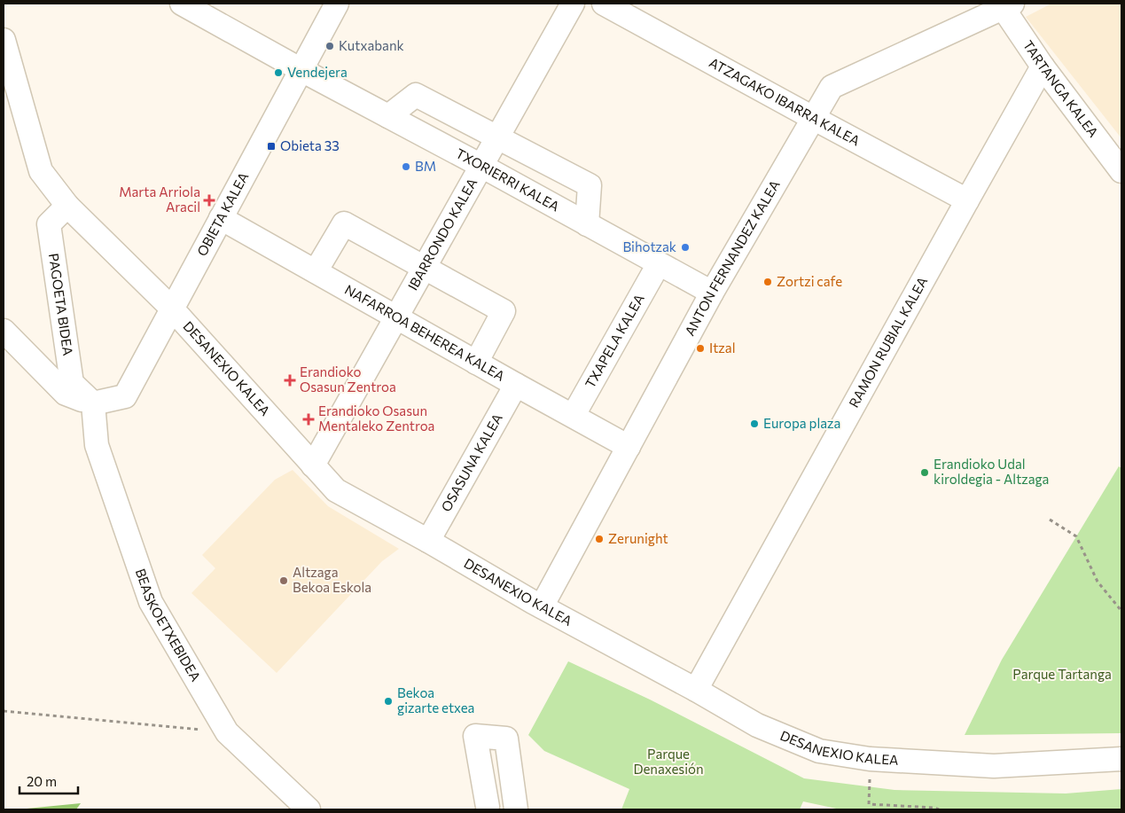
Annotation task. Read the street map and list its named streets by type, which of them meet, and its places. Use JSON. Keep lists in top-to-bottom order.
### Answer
{
  "streets": {
    "street": [
      "TARTANGA KALEA",
      "ATZAGAKO IBARRA KALEA",
      "TXORIERRI KALEA",
      "OBIETA KALEA",
      "IBARRONDO KALEA",
      "ANTON FERNANDEZ KALEA",
      "PAGOETA BIDEA",
      "NAFARROA BEHEREA KALEA",
      "TXAPELA KALEA",
      "RAMON RUBIAL KALEA",
      "DESANEXIO KALEA",
      "OSASUNA KALEA",
      "BEASKOETXEBIDEA"
    ]
  },
  "crossings": [
    ["TARTANGA KALEA", "ANTON FERNANDEZ KALEA"],
    ["TARTANGA KALEA", "RAMON RUBIAL KALEA"],
    ["ATZAGAKO IBARRA KALEA", "ANTON FERNANDEZ KALEA"],
    ["ATZAGAKO IBARRA KALEA", "RAMON RUBIAL KALEA"],
    ["TXORIERRI KALEA", "OBIETA KALEA"],
    ["TXORIERRI KALEA", "IBARRONDO KALEA"],
    ["TXORIERRI KALEA", "ANTON FERNANDEZ KALEA"],
    ["OBIETA KALEA", "PAGOETA BIDEA"],
    ["OBIETA KALEA", "NAFARROA BEHEREA KALEA"],
    ["OBIETA KALEA", "DESANEXIO KALEA"],
    ["OBIETA KALEA", "BEASKOETXEBIDEA"],
    ["IBARRONDO KALEA", "NAFARROA BEHEREA KALEA"],
    ["IBARRONDO KALEA", "DESANEXIO KALEA"],
    ["ANTON FERNANDEZ KALEA", "NAFARROA BEHEREA KALEA"],
    ["ANTON FERNANDEZ KALEA", "DESANEXIO KALEA"],
    ["PAGOETA BIDEA", "DESANEXIO KALEA"],
    ["PAGOETA BIDEA", "BEASKOETXEBIDEA"],
    ["NAFARROA BEHEREA KALEA", "OSASUNA KALEA"],
    ["RAMON RUBIAL KALEA", "DESANEXIO KALEA"],
    ["DESANEXIO KALEA", "OSASUNA KALEA"]
  ],
  "parks": ["Parque Tartanga", "Parque Denaxesión"],
  "places": {
    "other": [
      "Kutxabank",
      "Vendejera",
      "BM",
      "Bihotzak",
      "Zortzi cafe",
      "Itzal",
      "Europa plaza",
      "Erandioko Udal kiroldegia - Altzaga",
      "Zerunight",
      "Altzaga Bekoa Eskola",
      "Bekoa gizarte etxea"
    ],
    "transit": ["Obieta 33"],
    "health": ["Marta Arriola Aracil", "Erandioko Osasun Zentroa", "Erandioko Osasun Mentaleko Zentroa"]
  },
  "scale_bar": "20 m"
}
